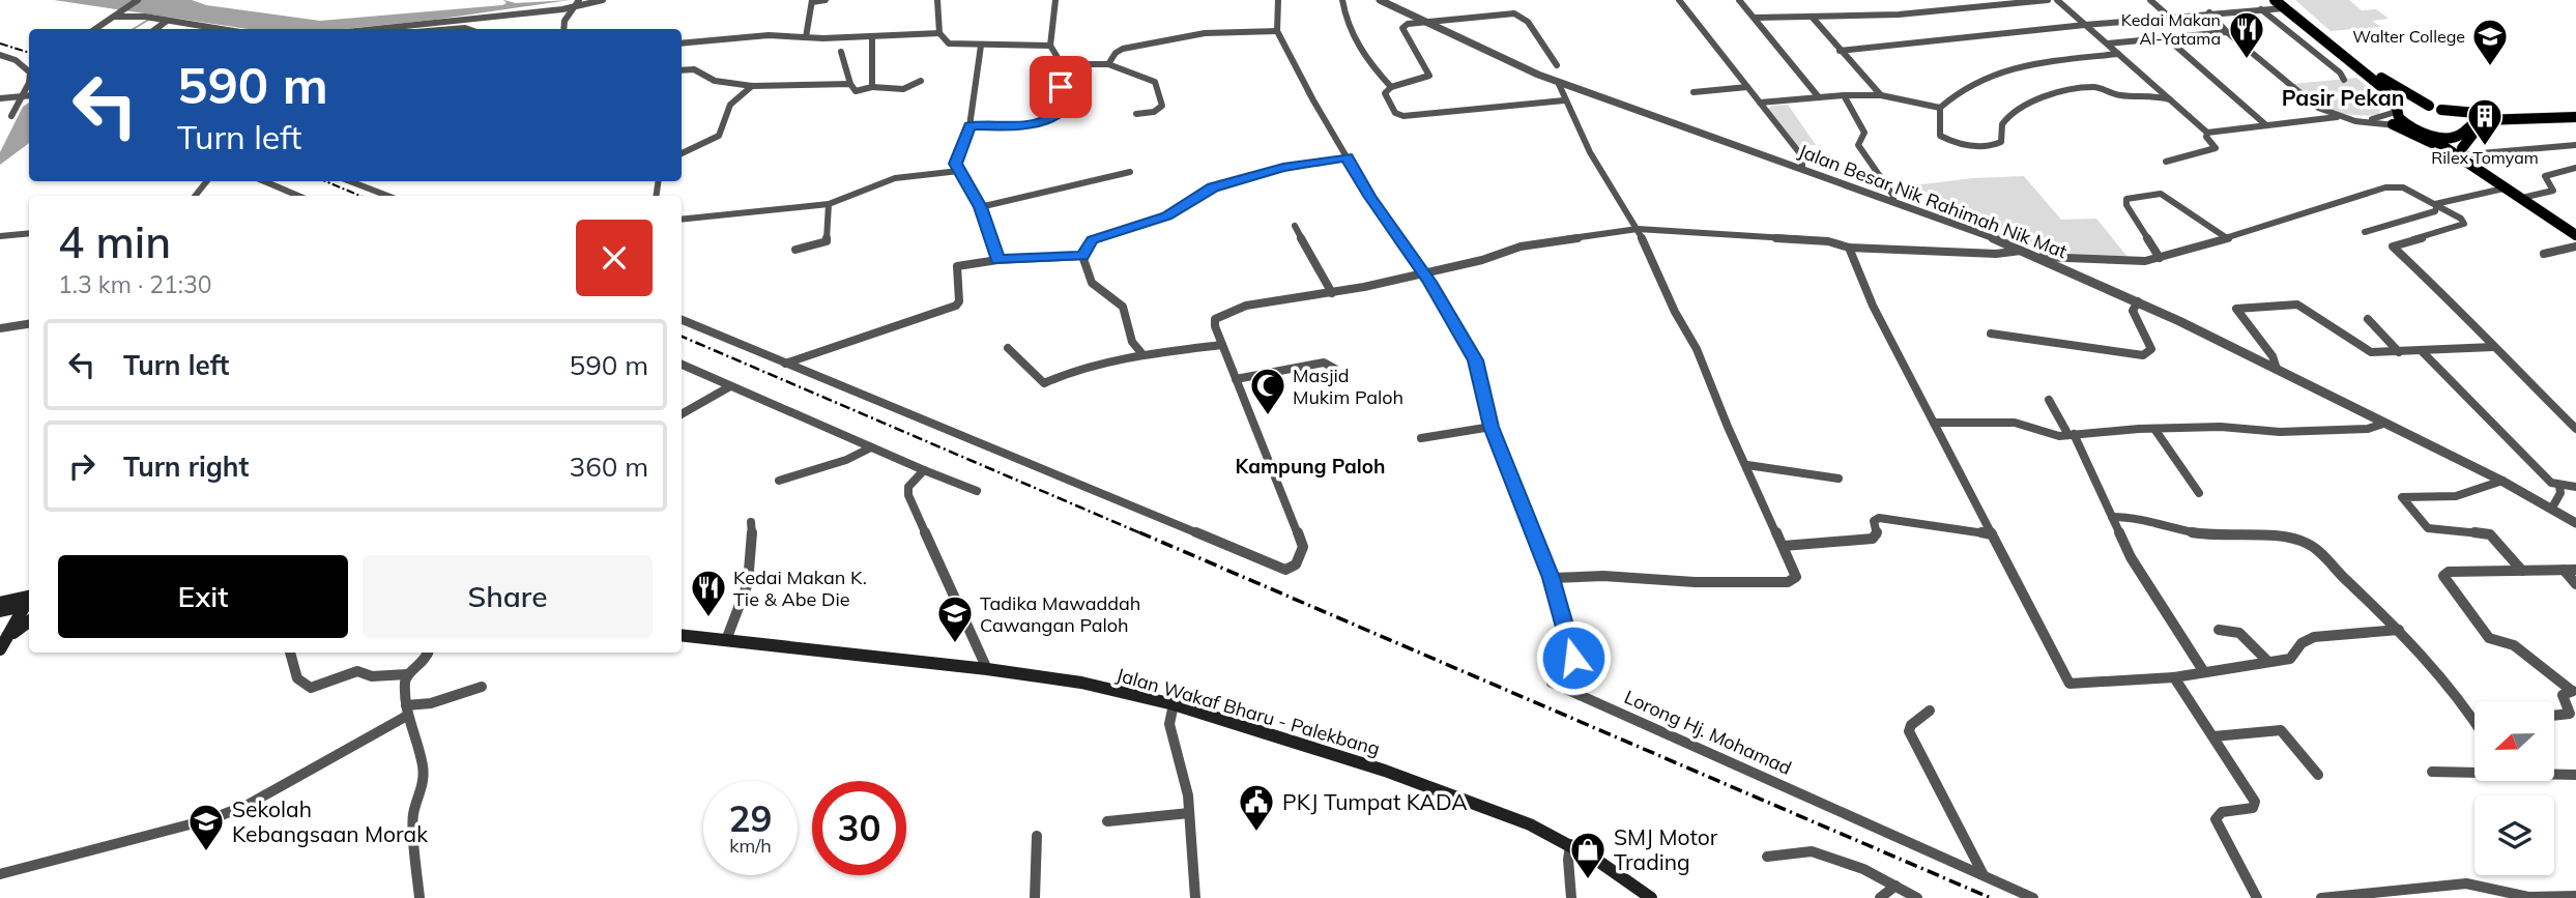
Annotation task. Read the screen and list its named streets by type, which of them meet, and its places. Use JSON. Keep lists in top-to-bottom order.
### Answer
{
  "streets": {
    "main road": ["Jalan Wakaf Bharu - Palekbang"],
    "street": ["Jalan Besar Nik Rahimah Nik Mat", "Lorong Hj. Mohamad"]
  },
  "districts": ["Pasir Pekan", "Kampung Paloh"],
  "places": {
    "restaurant": ["Kedai Makan Al-Yatama", "Kedai Makan K. Tie & Abe Die"],
    "school or university": ["Walter College", "Tadika Mawaddah Cawangan Paloh", "Sekolah Kebangsaan Morak"],
    "building": ["Rilex Tomyam"],
    "mosque": ["Masjid Mukim Paloh"],
    "public building": ["PKJ Tumpat KADA"],
    "shop": ["SMJ Motor Trading"]
  },
  "north": "left",
  "page": {
    "turn": ["590 m", "Turn left"],
    "heading": ["4 min", "1.3 km · 21:30"],
    "list": [
      {
        "name": "Turn left",
        "value": "590 m"
      },
      {
        "name": "Turn right",
        "value": "360 m"
      }
    ],
    "buttons": ["Exit", "Share"],
    "speed": "29 km/h",
    "limit": "30"
  }
}
